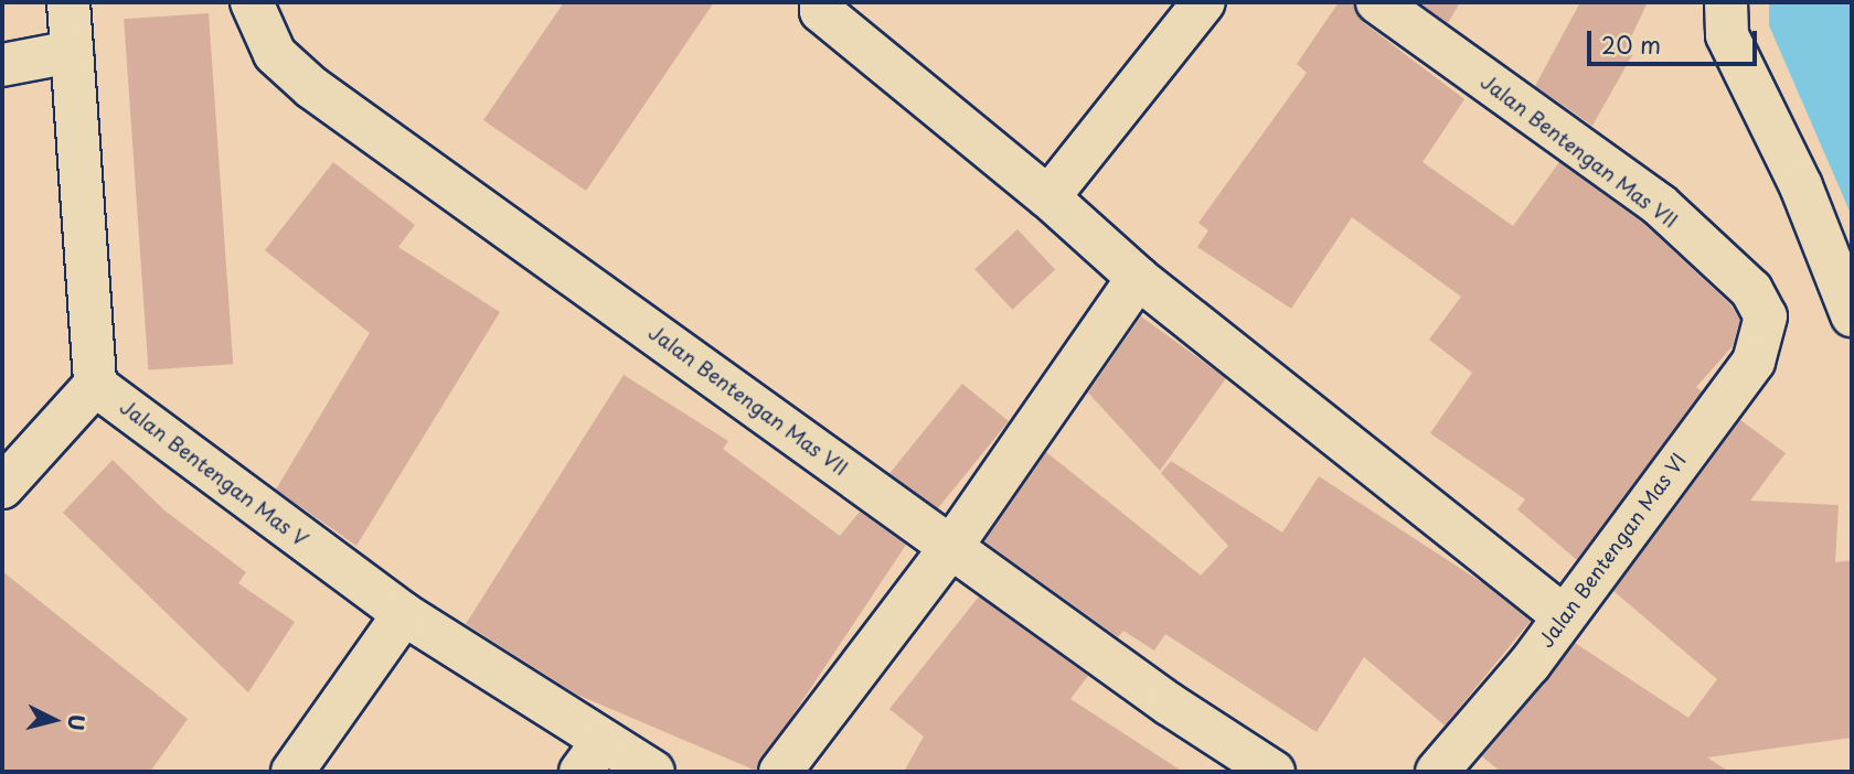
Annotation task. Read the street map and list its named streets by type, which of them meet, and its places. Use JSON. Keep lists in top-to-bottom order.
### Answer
{
  "streets": {
    "street": ["Jalan Bentengan Mas VII", "Jalan Bentengan Mas V", "Jalan Bentengan Mas VI"]
  },
  "crossings": [
    ["Jalan Bentengan Mas VII", "Jalan Bentengan Mas VI"]
  ],
  "scale_bar": "20 m",
  "north": "right"
}
